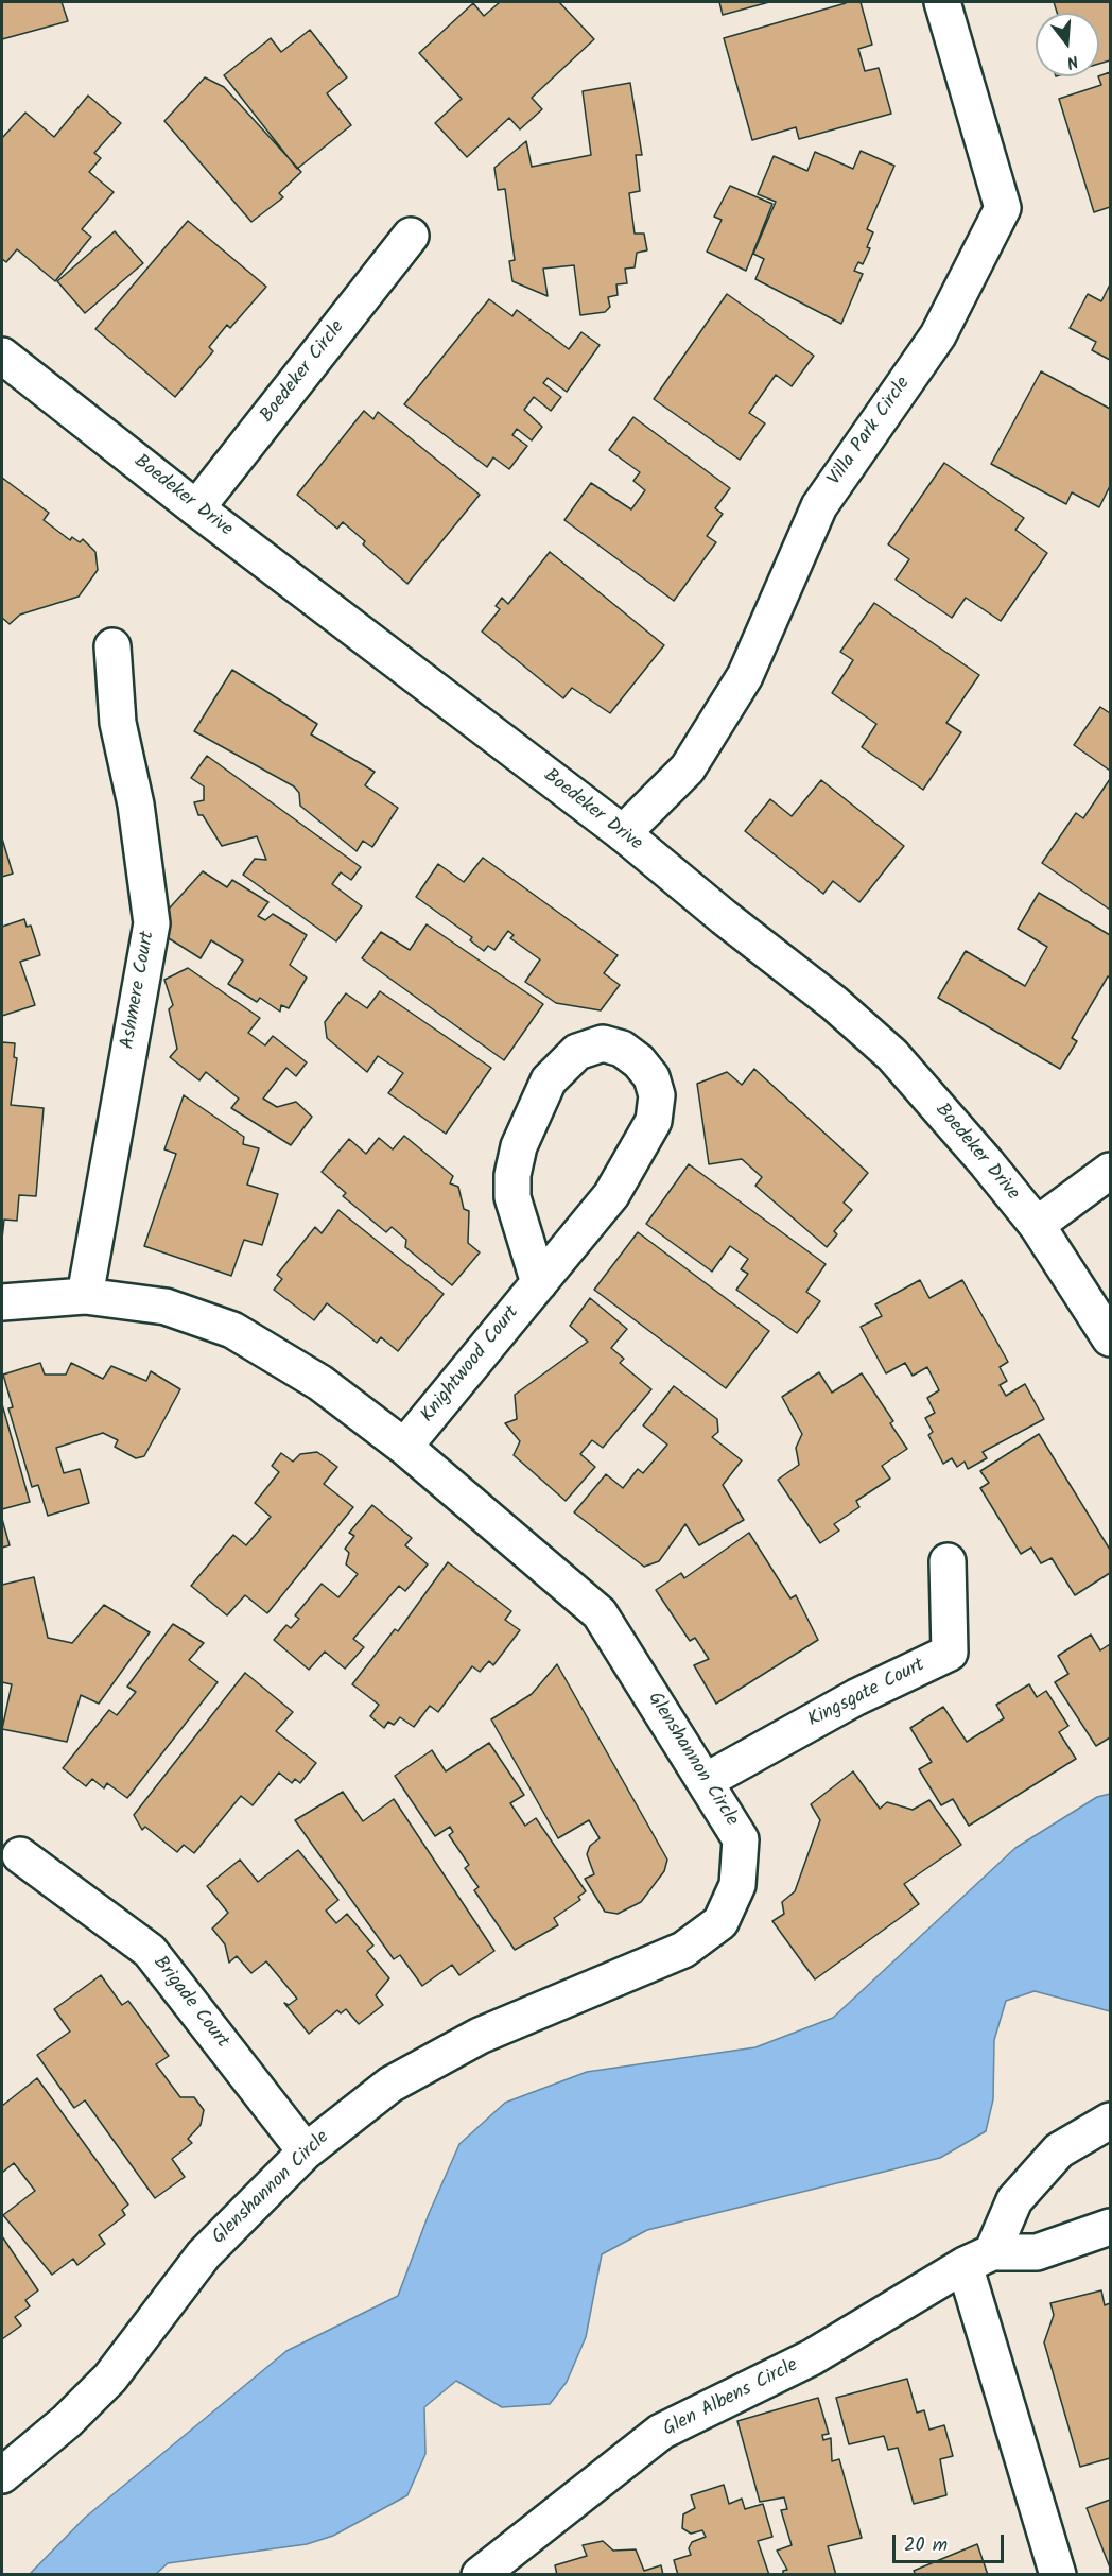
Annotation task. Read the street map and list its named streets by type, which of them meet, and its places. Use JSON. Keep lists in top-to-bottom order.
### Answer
{
  "streets": {
    "street": [
      "Boedeker Circle",
      "Villa Park Circle",
      "Boedeker Drive",
      "Ashmere Court",
      "Knightwood Court",
      "Kingsgate Court",
      "Glenshannon Circle",
      "Brigade Court",
      "Glen Albens Circle"
    ]
  },
  "crossings": [
    ["Boedeker Circle", "Boedeker Drive"],
    ["Villa Park Circle", "Boedeker Drive"],
    ["Ashmere Court", "Glenshannon Circle"],
    ["Knightwood Court", "Glenshannon Circle"],
    ["Kingsgate Court", "Glenshannon Circle"],
    ["Glenshannon Circle", "Brigade Court"]
  ],
  "scale_bar": "20 m",
  "north": "bottom"
}
